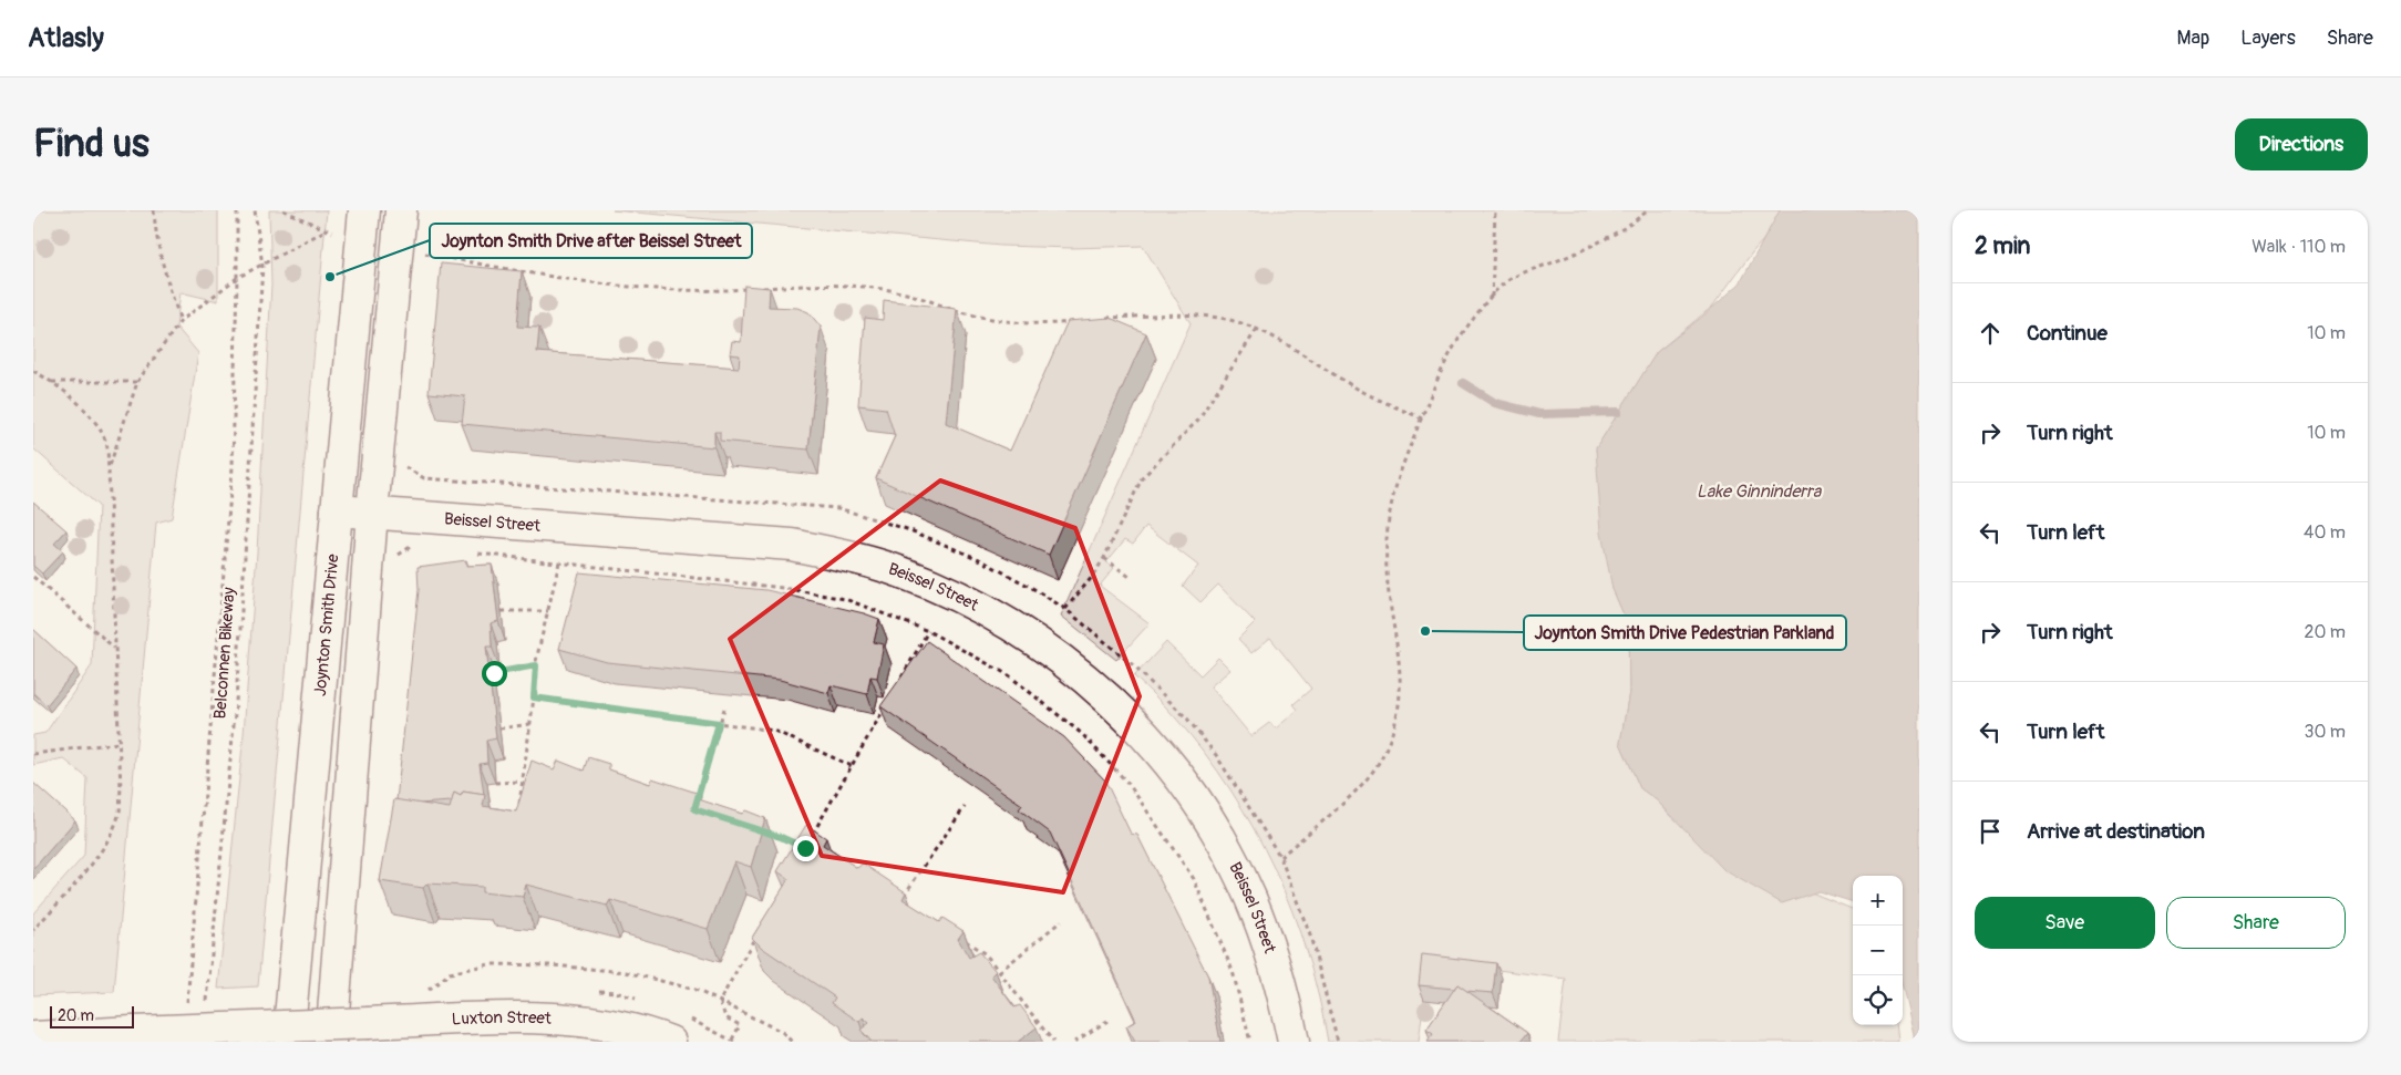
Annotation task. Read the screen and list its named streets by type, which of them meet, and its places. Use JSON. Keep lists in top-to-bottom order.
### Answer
{
  "streets": {
    "main road": ["Beissel Street", "Joynton Smith Drive", "Luxton Street"],
    "path": ["Belconnen Bikeway"]
  },
  "crossings": [
    ["Beissel Street", "Joynton Smith Drive"]
  ],
  "water": ["Lake Ginninderra"],
  "places": ["Joynton Smith Drive after Beissel Street", "Joynton Smith Drive Pedestrian Parkland"],
  "scale_bar": "20 m",
  "page": {
    "header": "Atlasly",
    "nav": ["Map", "Layers", "Share"],
    "buttons": [
      "Directions",
      ["Save", "Share"]
    ],
    "title": "Find us",
    "heading": ["2 min", "Walk · 110 m"],
    "list": [
      ["Continue", "10 m"],
      ["Turn right", "10 m"],
      ["Turn left", "40 m"],
      ["Turn right", "20 m"],
      ["Turn left", "30 m"],
      "Arrive at destination"
    ],
    "map_buttons": ["+", "−"],
    "scale": "20 m"
  }
}
